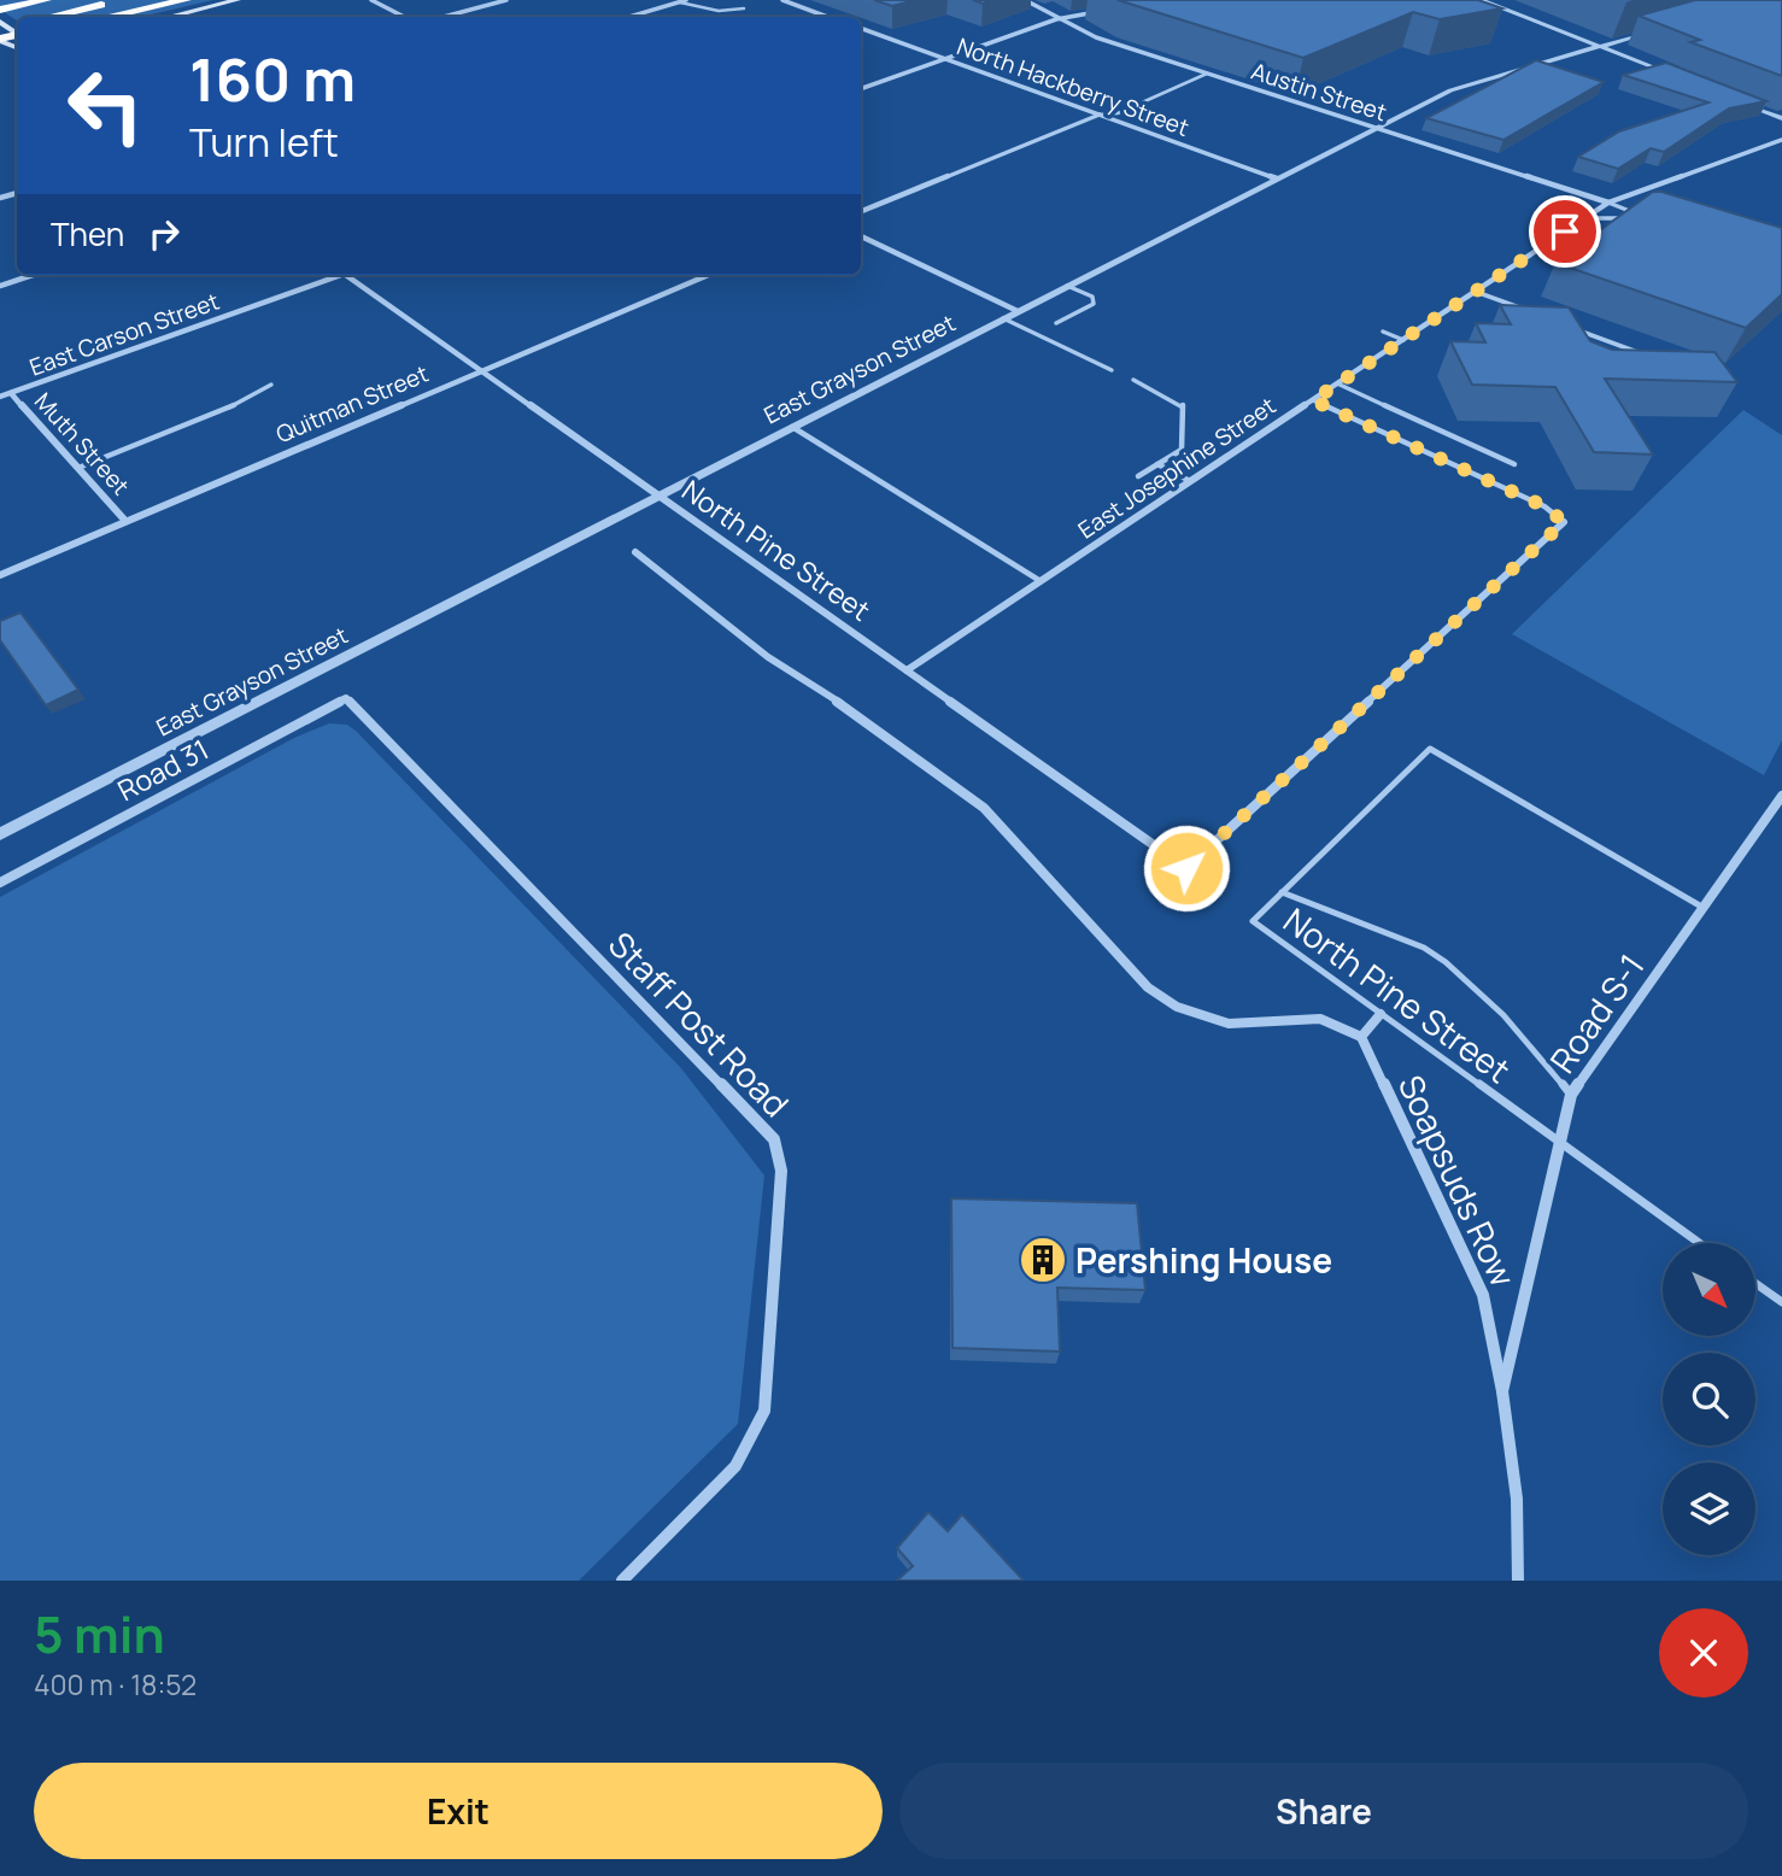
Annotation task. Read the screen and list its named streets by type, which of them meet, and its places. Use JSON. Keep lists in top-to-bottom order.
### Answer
{
  "streets": {
    "street": [
      "North Hackberry Street",
      "Austin Street",
      "East Carson Street",
      "East Grayson Street",
      "Quitman Street",
      "Muth Street",
      "East Josephine Street",
      "North Pine Street",
      "Road 31",
      "Road S-1",
      "Staff Post Road",
      "Soapsuds Row"
    ]
  },
  "crossings": [
    ["North Hackberry Street", "East Grayson Street"],
    ["Austin Street", "East Grayson Street"],
    ["Austin Street", "East Josephine Street"],
    ["East Carson Street", "Muth Street"],
    ["East Grayson Street", "North Pine Street"],
    ["Quitman Street", "Muth Street"],
    ["Quitman Street", "North Pine Street"],
    ["East Josephine Street", "North Pine Street"],
    ["North Pine Street", "Road S-1"],
    ["Road 31", "Staff Post Road"],
    ["Road S-1", "Soapsuds Row"]
  ],
  "places": {
    "building": ["Pershing House"]
  },
  "north": "bottom right",
  "page": {
    "turn": ["160 m", "Turn left"],
    "then": "Then",
    "heading": ["5 min", "400 m · 18:52"],
    "buttons": ["Exit", "Share"]
  }
}
